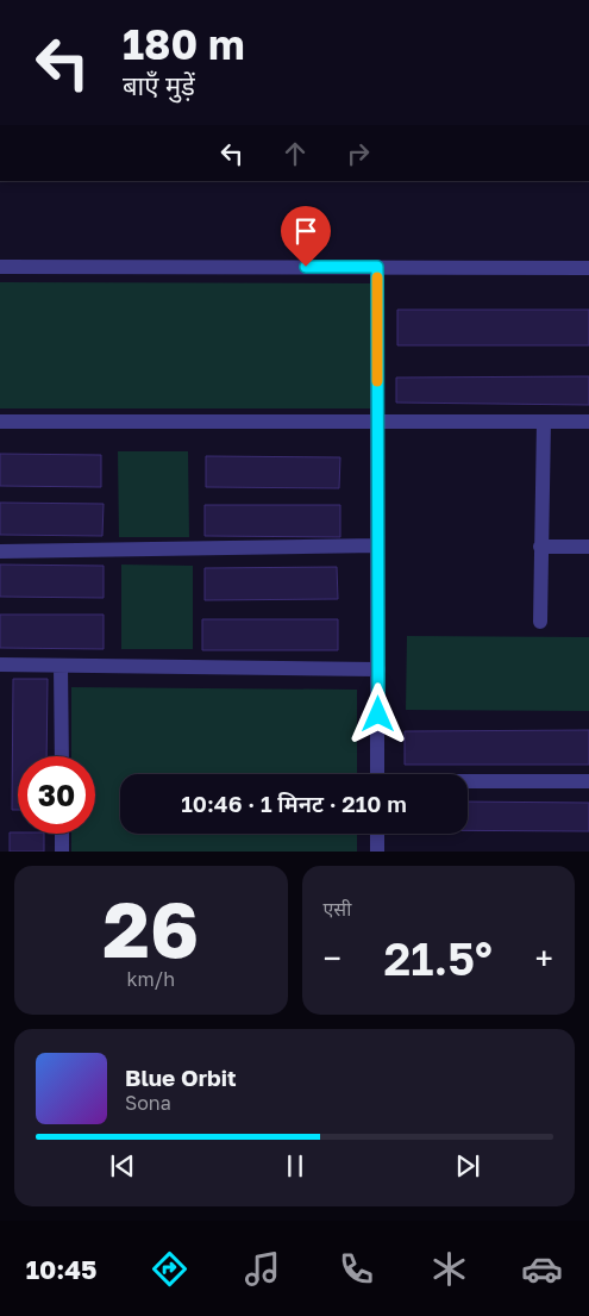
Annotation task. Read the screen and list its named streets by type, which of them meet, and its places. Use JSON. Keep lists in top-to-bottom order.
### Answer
{
  "page": {
    "turn": ["180 m", "बाएँ मुड़ें"],
    "limit": "30",
    "trip": "10:46 · 1 मिनट · 210 m",
    "tile": [
      ["26", "km/h"],
      "एसी"
    ],
    "heat": ["−", "21.5°", "+"],
    "song": ["Blue Orbit", "Sona"],
    "tabs": "10:45"
  }
}
